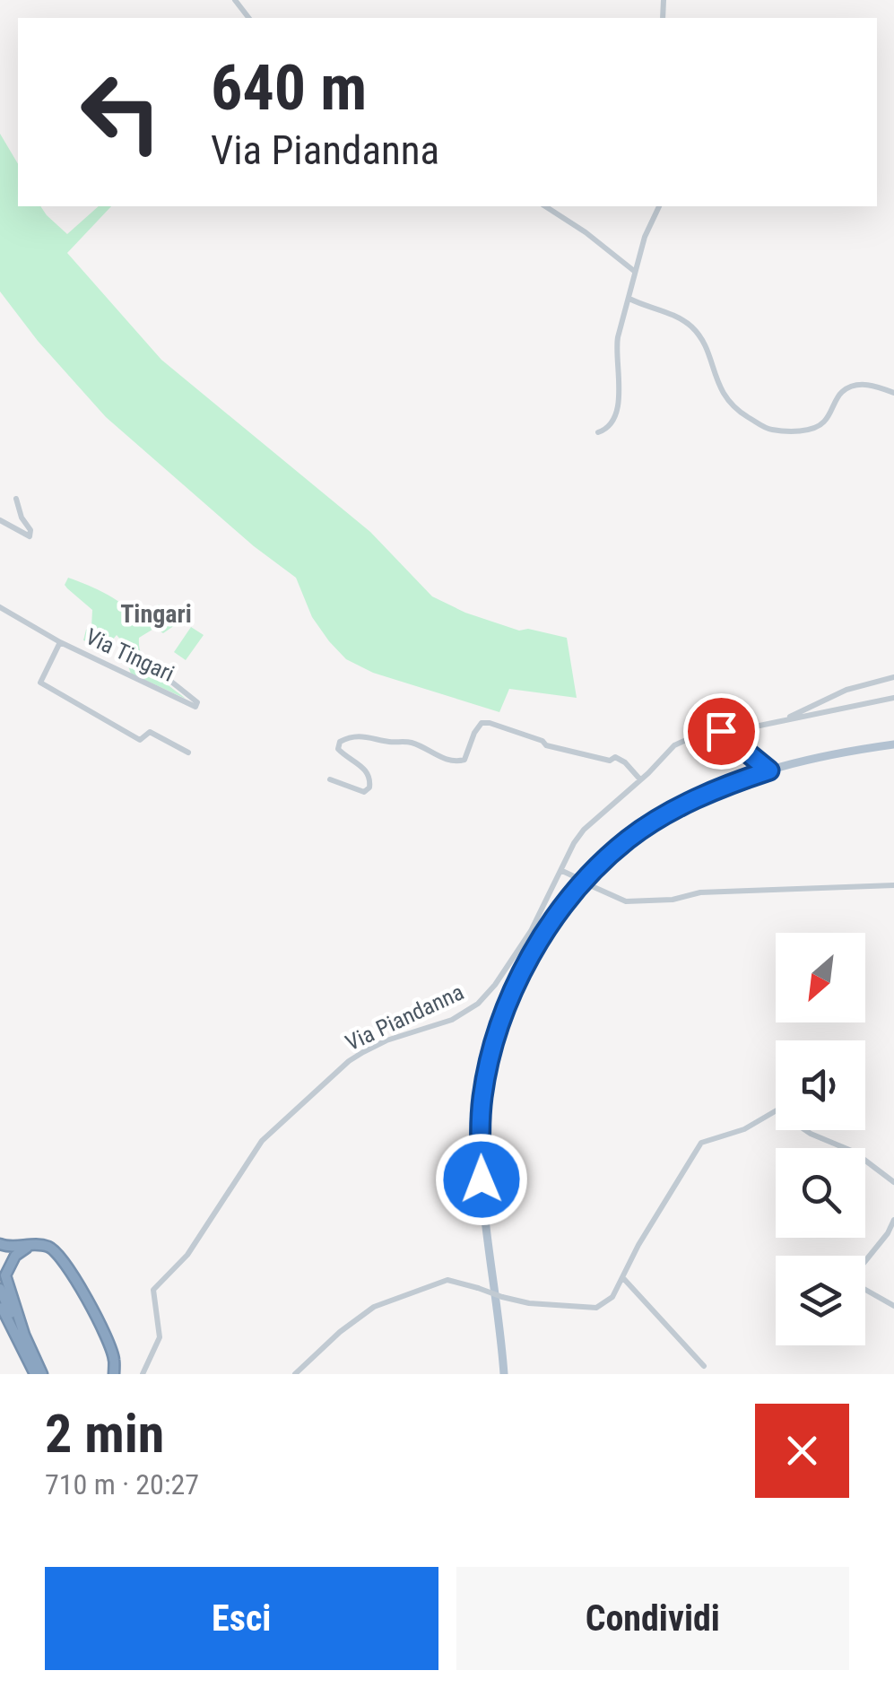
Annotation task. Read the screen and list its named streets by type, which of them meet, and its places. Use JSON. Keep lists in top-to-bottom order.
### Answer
{
  "streets": {
    "street": ["Via Tingari", "Via Piandanna"]
  },
  "districts": ["Tingari"],
  "north": "bottom left",
  "page": {
    "turn": ["640 m", "Via Piandanna"],
    "heading": ["2 min", "710 m · 20:27"],
    "buttons": ["Esci", "Condividi"]
  }
}
